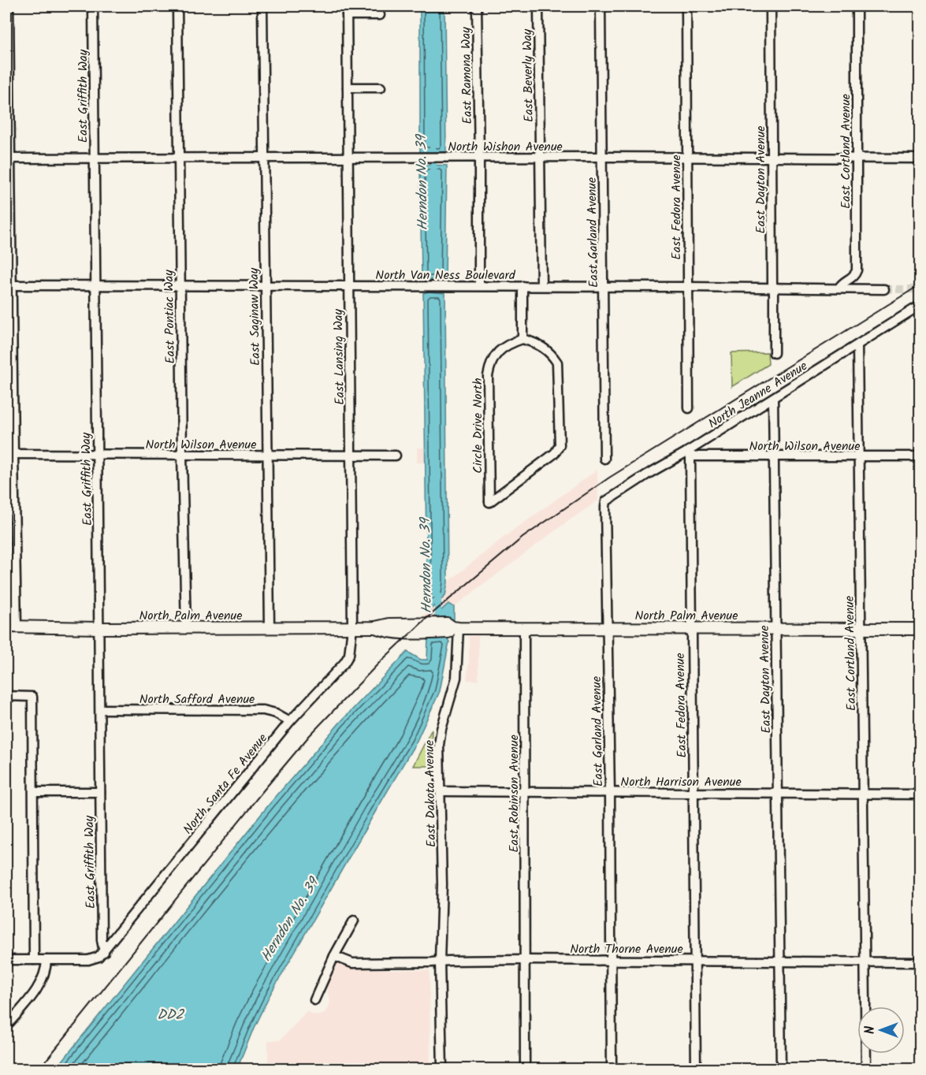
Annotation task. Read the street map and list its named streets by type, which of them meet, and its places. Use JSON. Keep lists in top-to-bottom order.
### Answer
{
  "streets": {
    "main road": ["North Palm Avenue"],
    "street": [
      "East Ramona Way",
      "East Beverly Way",
      "East Griffith Way",
      "North Wishon Avenue",
      "East Cortland Avenue",
      "East Dayton Avenue",
      "East Fedora Avenue",
      "East Garland Avenue",
      "North Van Ness Boulevard",
      "East Pontiac Way",
      "East Saginaw Way",
      "East Lansing Way",
      "North Jeanne Avenue",
      "Circle Drive North",
      "North Wilson Avenue",
      "North Safford Avenue",
      "North Harrison Avenue",
      "North Santa Fe Avenue",
      "East Dakota Avenue",
      "East Robinson Avenue",
      "North Thorne Avenue"
    ]
  },
  "crossings": [
    ["East Ramona Way", "North Wishon Avenue"],
    ["East Ramona Way", "North Van Ness Boulevard"],
    ["East Beverly Way", "North Wishon Avenue"],
    ["East Beverly Way", "North Van Ness Boulevard"],
    ["East Griffith Way", "North Wishon Avenue"],
    ["East Griffith Way", "North Van Ness Boulevard"],
    ["East Griffith Way", "North Wilson Avenue"],
    ["East Griffith Way", "North Palm Avenue"],
    ["East Griffith Way", "North Safford Avenue"],
    ["East Griffith Way", "North Santa Fe Avenue"],
    ["North Wishon Avenue", "East Cortland Avenue"],
    ["North Wishon Avenue", "East Dayton Avenue"],
    ["North Wishon Avenue", "East Fedora Avenue"],
    ["North Wishon Avenue", "East Garland Avenue"],
    ["North Wishon Avenue", "East Pontiac Way"],
    ["North Wishon Avenue", "East Saginaw Way"],
    ["North Wishon Avenue", "East Lansing Way"],
    ["East Cortland Avenue", "North Van Ness Boulevard"],
    ["East Cortland Avenue", "North Jeanne Avenue"],
    ["East Cortland Avenue", "North Wilson Avenue"],
    ["East Cortland Avenue", "North Palm Avenue"],
    ["East Cortland Avenue", "North Harrison Avenue"],
    ["East Cortland Avenue", "North Thorne Avenue"],
    ["East Dayton Avenue", "North Van Ness Boulevard"],
    ["East Dayton Avenue", "North Jeanne Avenue"],
    ["East Dayton Avenue", "North Wilson Avenue"],
    ["East Dayton Avenue", "North Palm Avenue"],
    ["East Dayton Avenue", "North Harrison Avenue"],
    ["East Dayton Avenue", "North Thorne Avenue"],
    ["East Fedora Avenue", "North Van Ness Boulevard"],
    ["East Fedora Avenue", "North Jeanne Avenue"],
    ["East Fedora Avenue", "North Wilson Avenue"],
    ["East Fedora Avenue", "North Palm Avenue"],
    ["East Fedora Avenue", "North Harrison Avenue"],
    ["East Fedora Avenue", "North Thorne Avenue"],
    ["East Garland Avenue", "North Van Ness Boulevard"],
    ["East Garland Avenue", "North Jeanne Avenue"],
    ["East Garland Avenue", "North Palm Avenue"],
    ["East Garland Avenue", "North Harrison Avenue"],
    ["East Garland Avenue", "North Thorne Avenue"],
    ["North Van Ness Boulevard", "East Pontiac Way"],
    ["North Van Ness Boulevard", "East Saginaw Way"],
    ["North Van Ness Boulevard", "East Lansing Way"],
    ["East Pontiac Way", "North Wilson Avenue"],
    ["East Pontiac Way", "North Palm Avenue"],
    ["East Saginaw Way", "North Wilson Avenue"],
    ["East Saginaw Way", "North Palm Avenue"],
    ["East Lansing Way", "North Wilson Avenue"],
    ["East Lansing Way", "North Palm Avenue"],
    ["East Lansing Way", "North Santa Fe Avenue"],
    ["North Jeanne Avenue", "North Wilson Avenue"],
    ["North Palm Avenue", "North Santa Fe Avenue"],
    ["North Palm Avenue", "East Dakota Avenue"],
    ["North Palm Avenue", "East Robinson Avenue"],
    ["North Safford Avenue", "North Santa Fe Avenue"],
    ["North Harrison Avenue", "East Dakota Avenue"],
    ["North Harrison Avenue", "East Robinson Avenue"],
    ["East Dakota Avenue", "North Thorne Avenue"],
    ["East Robinson Avenue", "North Thorne Avenue"]
  ],
  "water": ["Herndon No. 39", "DD2"],
  "north": "left"
}
